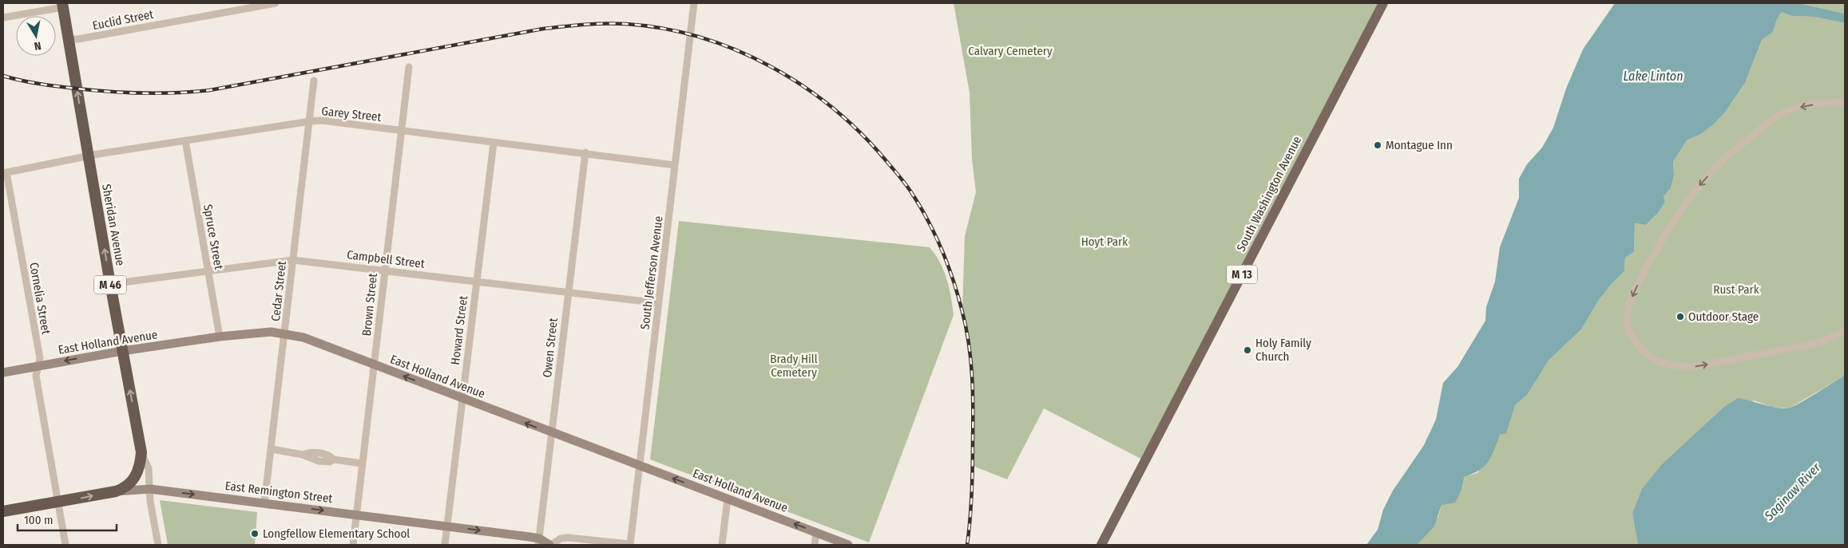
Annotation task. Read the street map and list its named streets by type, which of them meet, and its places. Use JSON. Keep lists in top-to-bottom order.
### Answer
{
  "streets": {
    "highway": ["Sheridan Avenue", "M 46", "East Remington Street"],
    "main road": ["South Washington Avenue", "M 13", "East Holland Avenue"],
    "street": [
      "Euclid Street",
      "Garey Street",
      "Spruce Street",
      "Campbell Street",
      "South Jefferson Avenue",
      "Cedar Street",
      "Cornelia Street",
      "Brown Street",
      "Howard Street",
      "Owen Street"
    ]
  },
  "crossings": [
    ["Euclid Street", "Sheridan Avenue"],
    ["Garey Street", "Sheridan Avenue"],
    ["Garey Street", "Spruce Street"],
    ["Garey Street", "South Jefferson Avenue"],
    ["Garey Street", "Cedar Street"],
    ["Garey Street", "Cornelia Street"],
    ["Garey Street", "Brown Street"],
    ["Garey Street", "Howard Street"],
    ["Garey Street", "Owen Street"],
    ["Sheridan Avenue", "Campbell Street"],
    ["Sheridan Avenue", "M 46"],
    ["Sheridan Avenue", "East Holland Avenue"],
    ["Sheridan Avenue", "East Remington Street"],
    ["Spruce Street", "Campbell Street"],
    ["Spruce Street", "East Holland Avenue"],
    ["Campbell Street", "South Jefferson Avenue"],
    ["Campbell Street", "Cedar Street"],
    ["Campbell Street", "Brown Street"],
    ["Campbell Street", "Howard Street"],
    ["Campbell Street", "Owen Street"],
    ["South Jefferson Avenue", "East Holland Avenue"],
    ["South Jefferson Avenue", "East Remington Street"],
    ["M 46", "East Remington Street"],
    ["Cedar Street", "East Holland Avenue"],
    ["Cedar Street", "East Remington Street"],
    ["Cornelia Street", "East Holland Avenue"],
    ["Cornelia Street", "East Remington Street"],
    ["Brown Street", "East Holland Avenue"],
    ["Brown Street", "East Remington Street"],
    ["Howard Street", "East Holland Avenue"],
    ["Howard Street", "East Remington Street"],
    ["East Holland Avenue", "Owen Street"],
    ["Owen Street", "East Remington Street"]
  ],
  "one_way": ["Sheridan Avenue", "East Holland Avenue", "East Remington Street"],
  "water": ["Lake Linton", "Saginaw River"],
  "parks": [
    "Calvary Cemetery",
    "Hoyt Park",
    "Rust Park",
    "Brady Hill Cemetery"
  ],
  "places": [
    "Montague Inn",
    "Outdoor Stage",
    "Holy Family Church",
    "Longfellow Elementary School"
  ],
  "scale_bar": "100 m",
  "north": "bottom"
}
